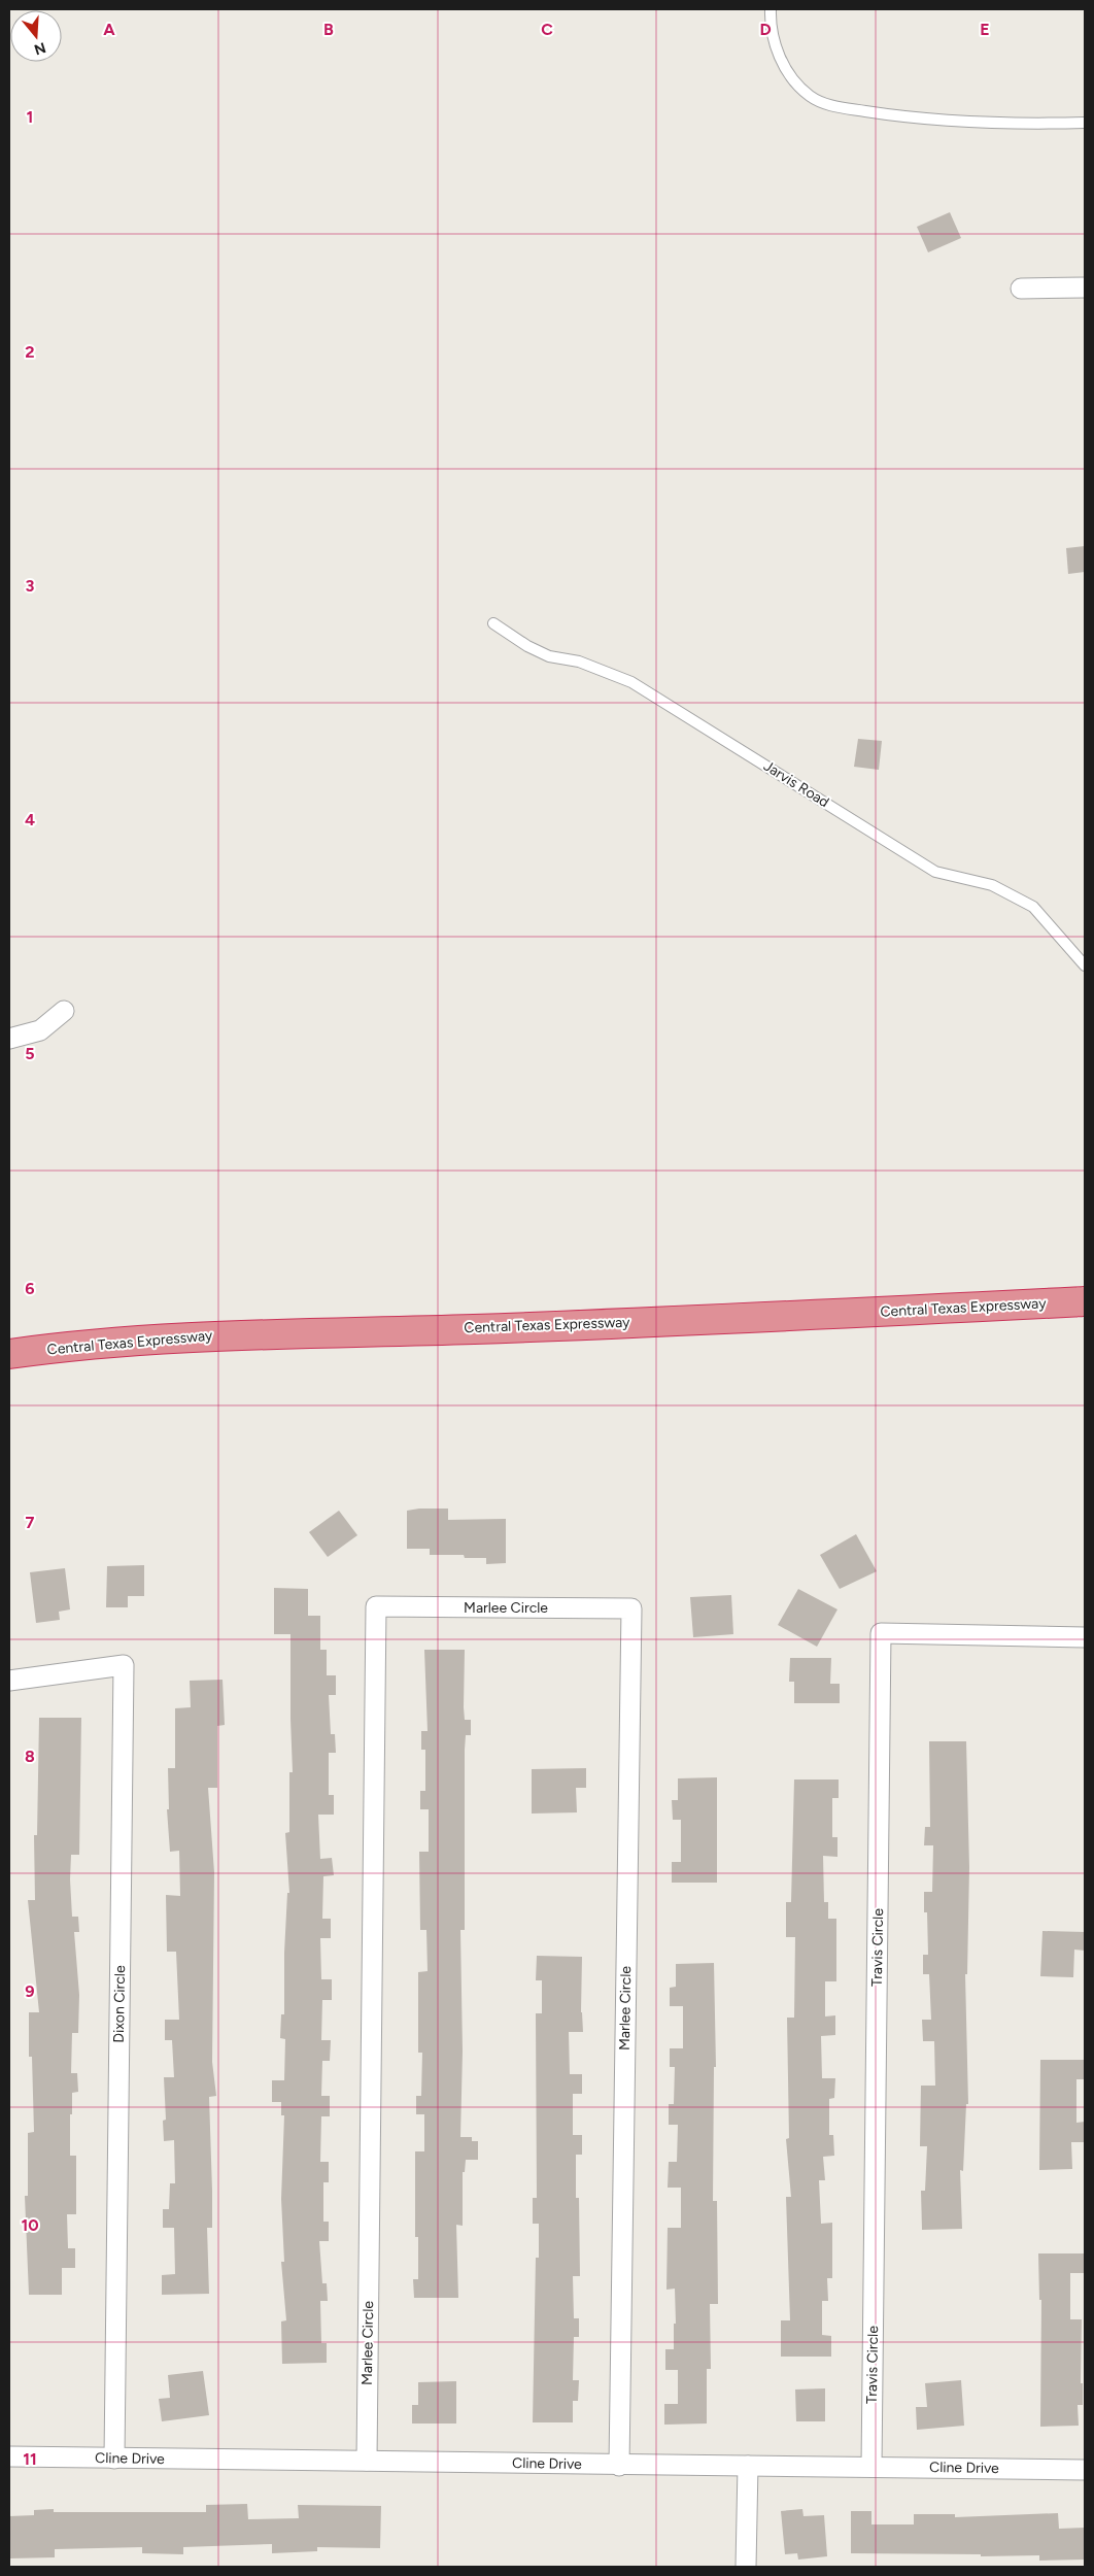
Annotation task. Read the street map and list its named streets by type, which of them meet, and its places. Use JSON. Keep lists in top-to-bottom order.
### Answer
{
  "streets": {
    "highway": ["Central Texas Expressway"],
    "street": [
      "Marlee Circle",
      "Travis Circle",
      "Dixon Circle",
      "Cline Drive"
    ],
    "lane": ["Jarvis Road"]
  },
  "crossings": [
    ["Marlee Circle", "Cline Drive"],
    ["Travis Circle", "Cline Drive"],
    ["Dixon Circle", "Cline Drive"]
  ],
  "north": "bottom",
  "grid": {
    "columns": [
      "A",
      "B",
      "C",
      "D",
      "E"
    ],
    "rows": [
      "1",
      "2",
      "3",
      "4",
      "5",
      "6",
      "7",
      "8",
      "9",
      "10",
      "11"
    ]
  }
}
